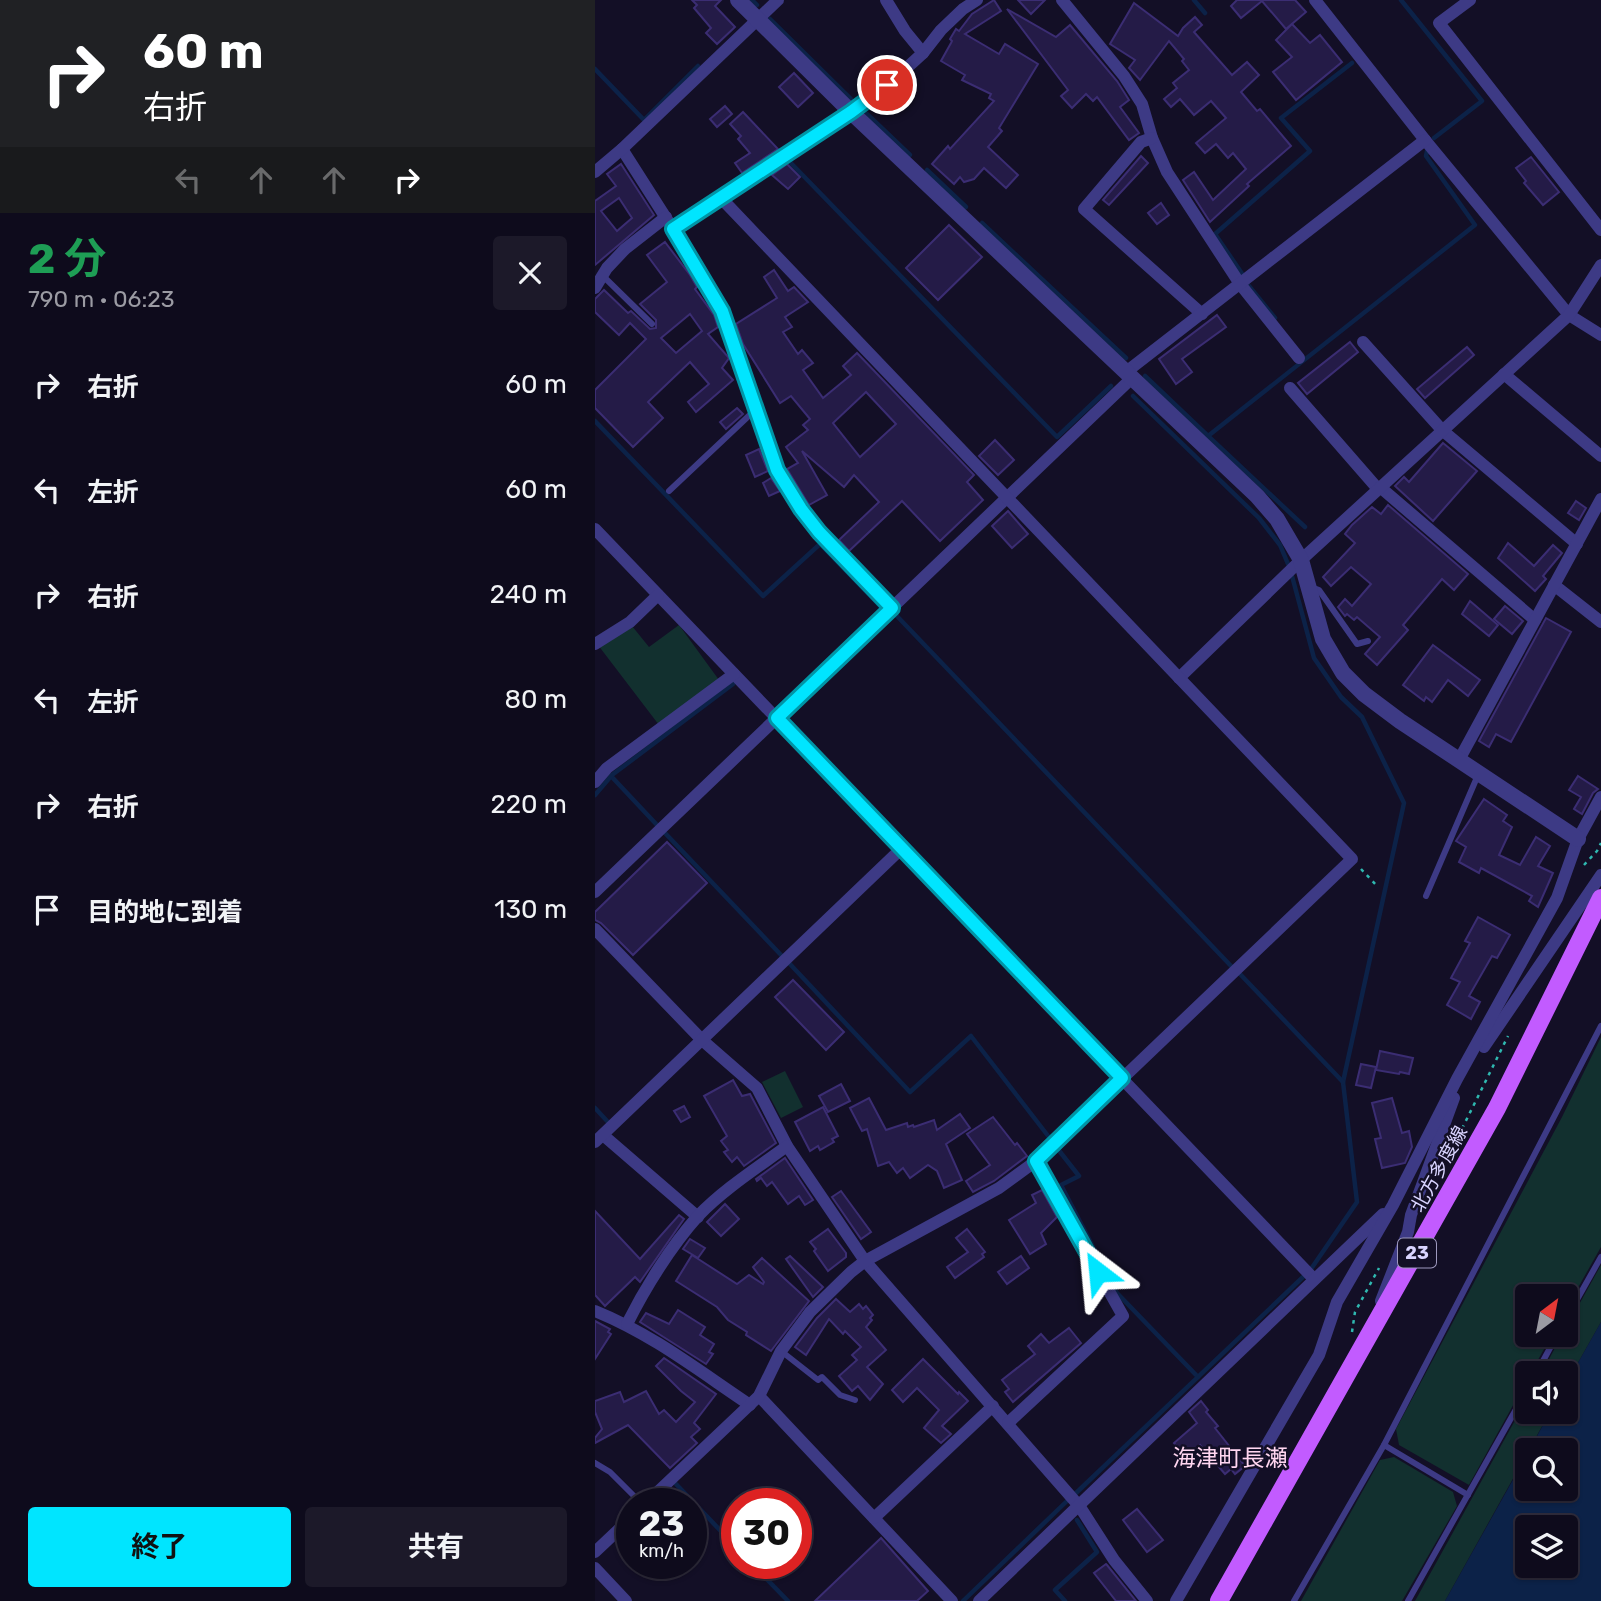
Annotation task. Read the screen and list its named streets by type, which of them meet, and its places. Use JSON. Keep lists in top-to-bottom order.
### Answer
{
  "streets": {
    "main road": ["北方多度線", "23"]
  },
  "districts": ["海津町長瀬"],
  "north": "top right",
  "page": {
    "turn": ["60 m", "右折"],
    "heading": ["2 分", "790 m · 06:23"],
    "list": [
      {
        "name": "右折",
        "value": "60 m"
      },
      {
        "name": "左折",
        "value": "60 m"
      },
      {
        "name": "右折",
        "value": "240 m"
      },
      {
        "name": "左折",
        "value": "80 m"
      },
      {
        "name": "右折",
        "value": "220 m"
      },
      {
        "name": "目的地に到着",
        "value": "130 m"
      }
    ],
    "speed": "23 km/h",
    "limit": "30",
    "buttons": ["終了", "共有"]
  }
}
